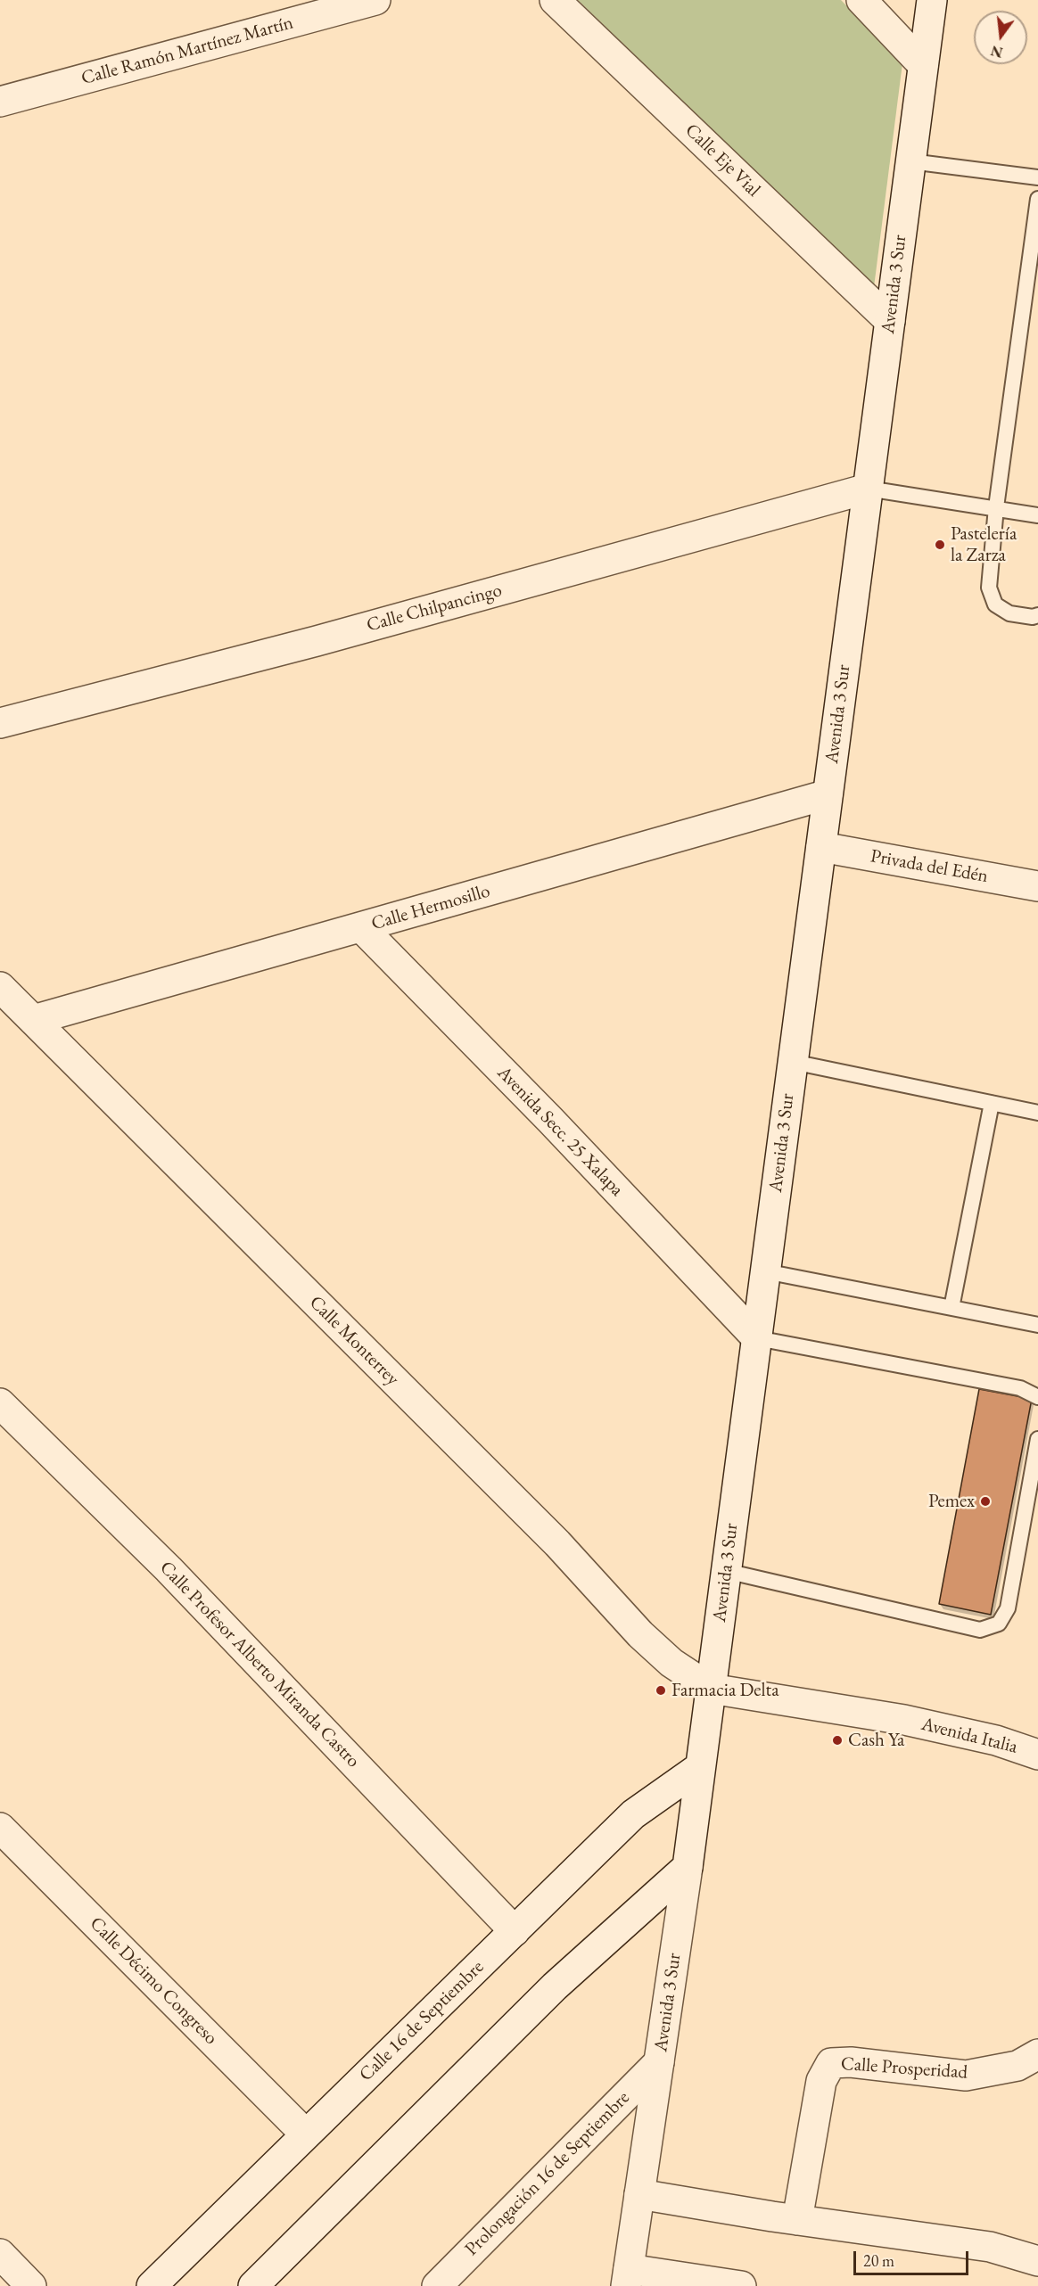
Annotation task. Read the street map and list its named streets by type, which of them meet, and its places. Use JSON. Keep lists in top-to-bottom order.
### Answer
{
  "streets": {
    "street": [
      "Calle Ramón Martínez Martín",
      "Calle Eje Vial",
      "Avenida 3 Sur",
      "Calle Chilpancingo",
      "Privada del Edén",
      "Calle Hermosillo",
      "Avenida Secc. 25 Xalapa",
      "Calle Monterrey",
      "Calle Profesor Alberto Miranda Castro",
      "Avenida Italia",
      "Calle Décimo Congreso",
      "Calle 16 de Septiembre",
      "Calle Prosperidad",
      "Prolongación 16 de Septiembre"
    ]
  },
  "crossings": [
    ["Calle Eje Vial", "Avenida 3 Sur"],
    ["Avenida 3 Sur", "Calle Chilpancingo"],
    ["Avenida 3 Sur", "Privada del Edén"],
    ["Avenida 3 Sur", "Calle Hermosillo"],
    ["Avenida 3 Sur", "Avenida Secc. 25 Xalapa"],
    ["Avenida 3 Sur", "Calle Monterrey"],
    ["Avenida 3 Sur", "Avenida Italia"],
    ["Avenida 3 Sur", "Calle 16 de Septiembre"],
    ["Avenida 3 Sur", "Prolongación 16 de Septiembre"],
    ["Calle Hermosillo", "Avenida Secc. 25 Xalapa"],
    ["Calle Hermosillo", "Calle Monterrey"],
    ["Calle Monterrey", "Avenida Italia"],
    ["Calle Profesor Alberto Miranda Castro", "Calle 16 de Septiembre"],
    ["Calle Décimo Congreso", "Calle 16 de Septiembre"]
  ],
  "places": [
    "Pastelería la Zarza",
    "Pemex",
    "Farmacia Delta",
    "Cash Ya"
  ],
  "scale_bar": "20 m",
  "north": "bottom"
}
